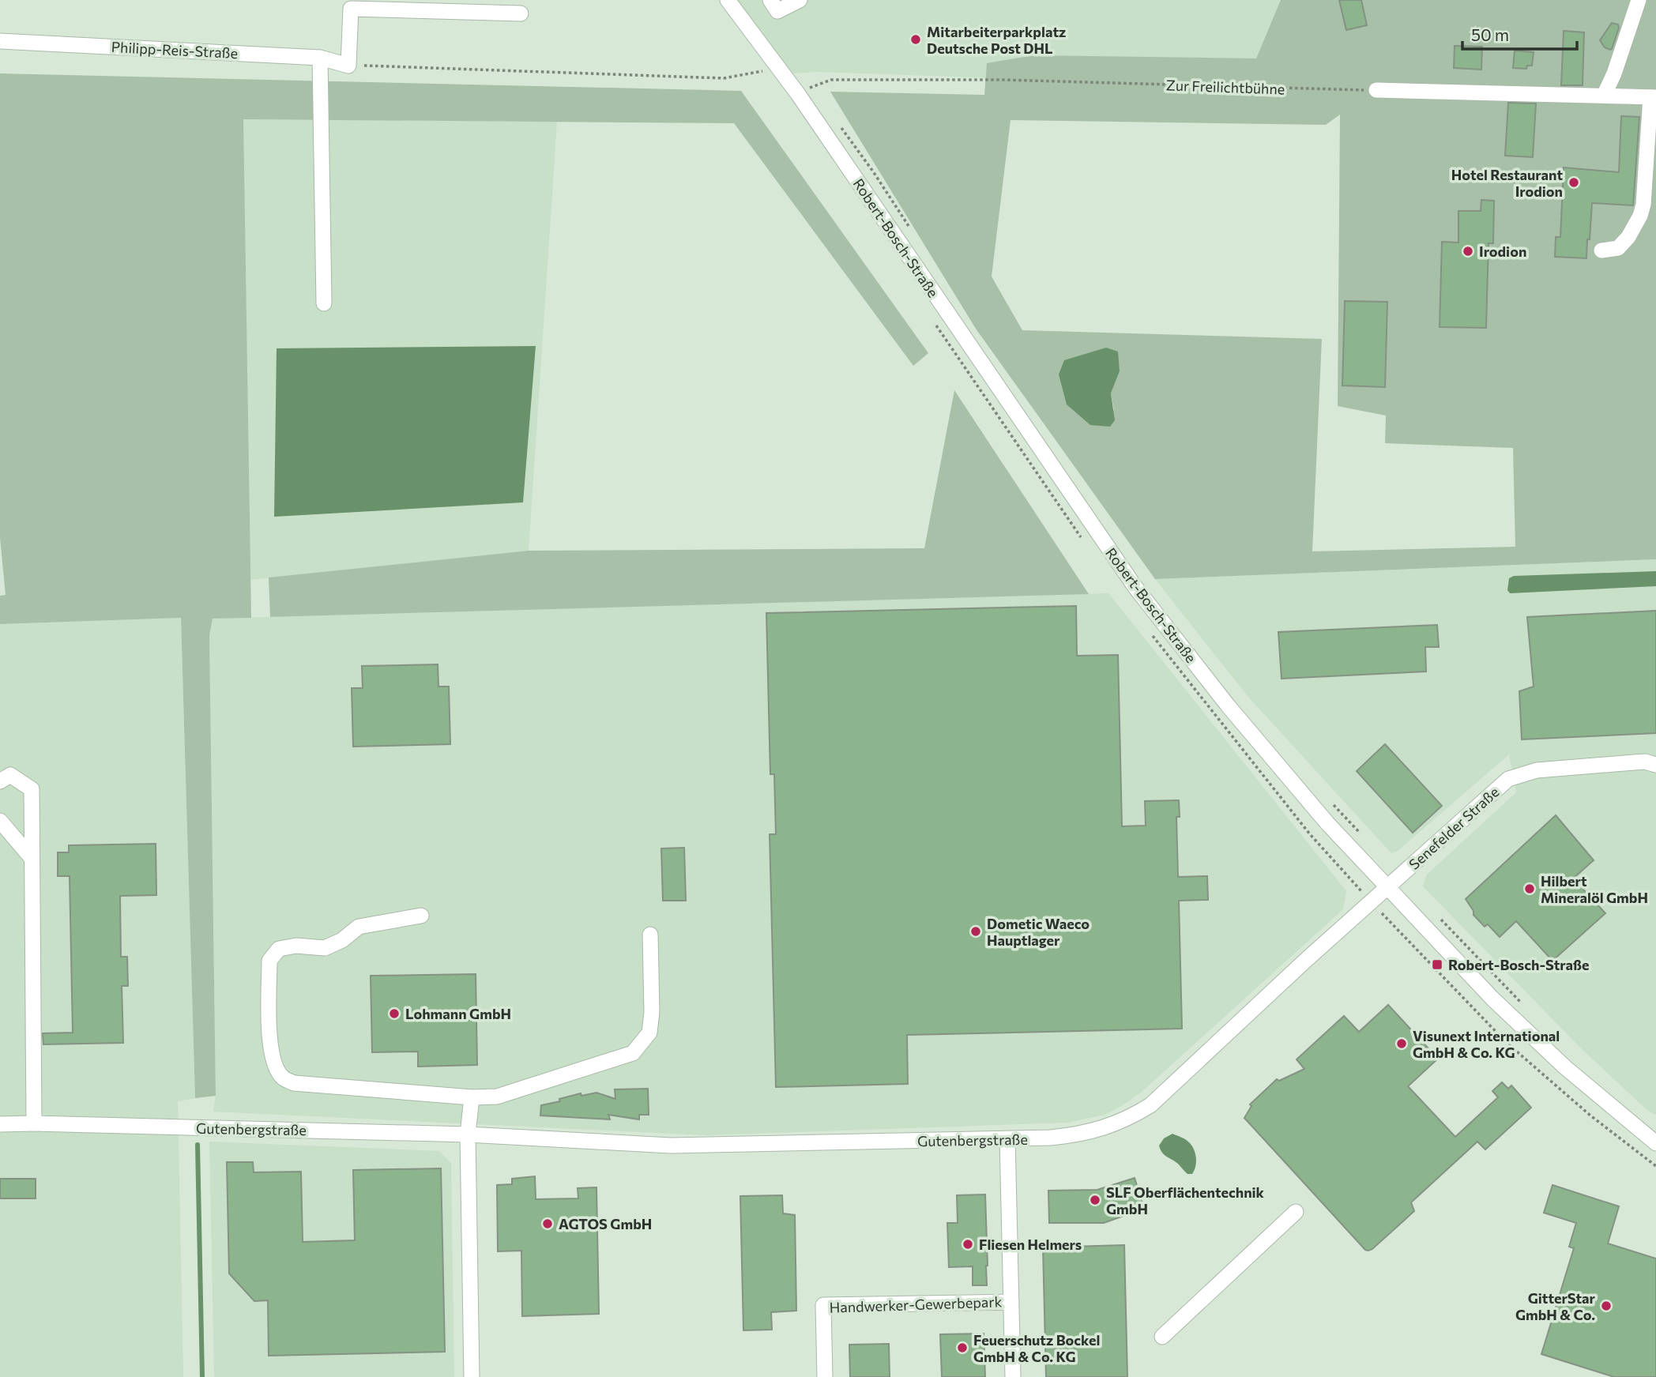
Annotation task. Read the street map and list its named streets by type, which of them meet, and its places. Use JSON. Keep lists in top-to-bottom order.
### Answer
{
  "streets": {
    "street": [
      "Philipp-Reis-Straße",
      "Robert-Bosch-Straße",
      "Senefelder Straße",
      "Gutenbergstraße",
      "Handwerker-Gewerbepark"
    ],
    "path": ["Zur Freilichtbühne"]
  },
  "crossings": [
    ["Zur Freilichtbühne", "Robert-Bosch-Straße"],
    ["Robert-Bosch-Straße", "Senefelder Straße"],
    ["Robert-Bosch-Straße", "Gutenbergstraße"],
    ["Senefelder Straße", "Gutenbergstraße"],
    ["Gutenbergstraße", "Handwerker-Gewerbepark"]
  ],
  "places": {
    "other": [
      "Mitarbeiterparkplatz Deutsche Post DHL",
      "Hotel Restaurant Irodion",
      "Irodion",
      "Hilbert Mineralöl GmbH",
      "Dometic Waeco Hauptlager",
      "Lohmann GmbH",
      "Visunext International GmbH & Co. KG",
      "SLF Oberflächentechnik GmbH",
      "AGTOS GmbH",
      "Fliesen Helmers",
      "GitterStar GmbH & Co.",
      "Feuerschutz Bockel GmbH & Co. KG"
    ],
    "transit": ["Robert-Bosch-Straße"]
  },
  "scale_bar": "50 m"
}
